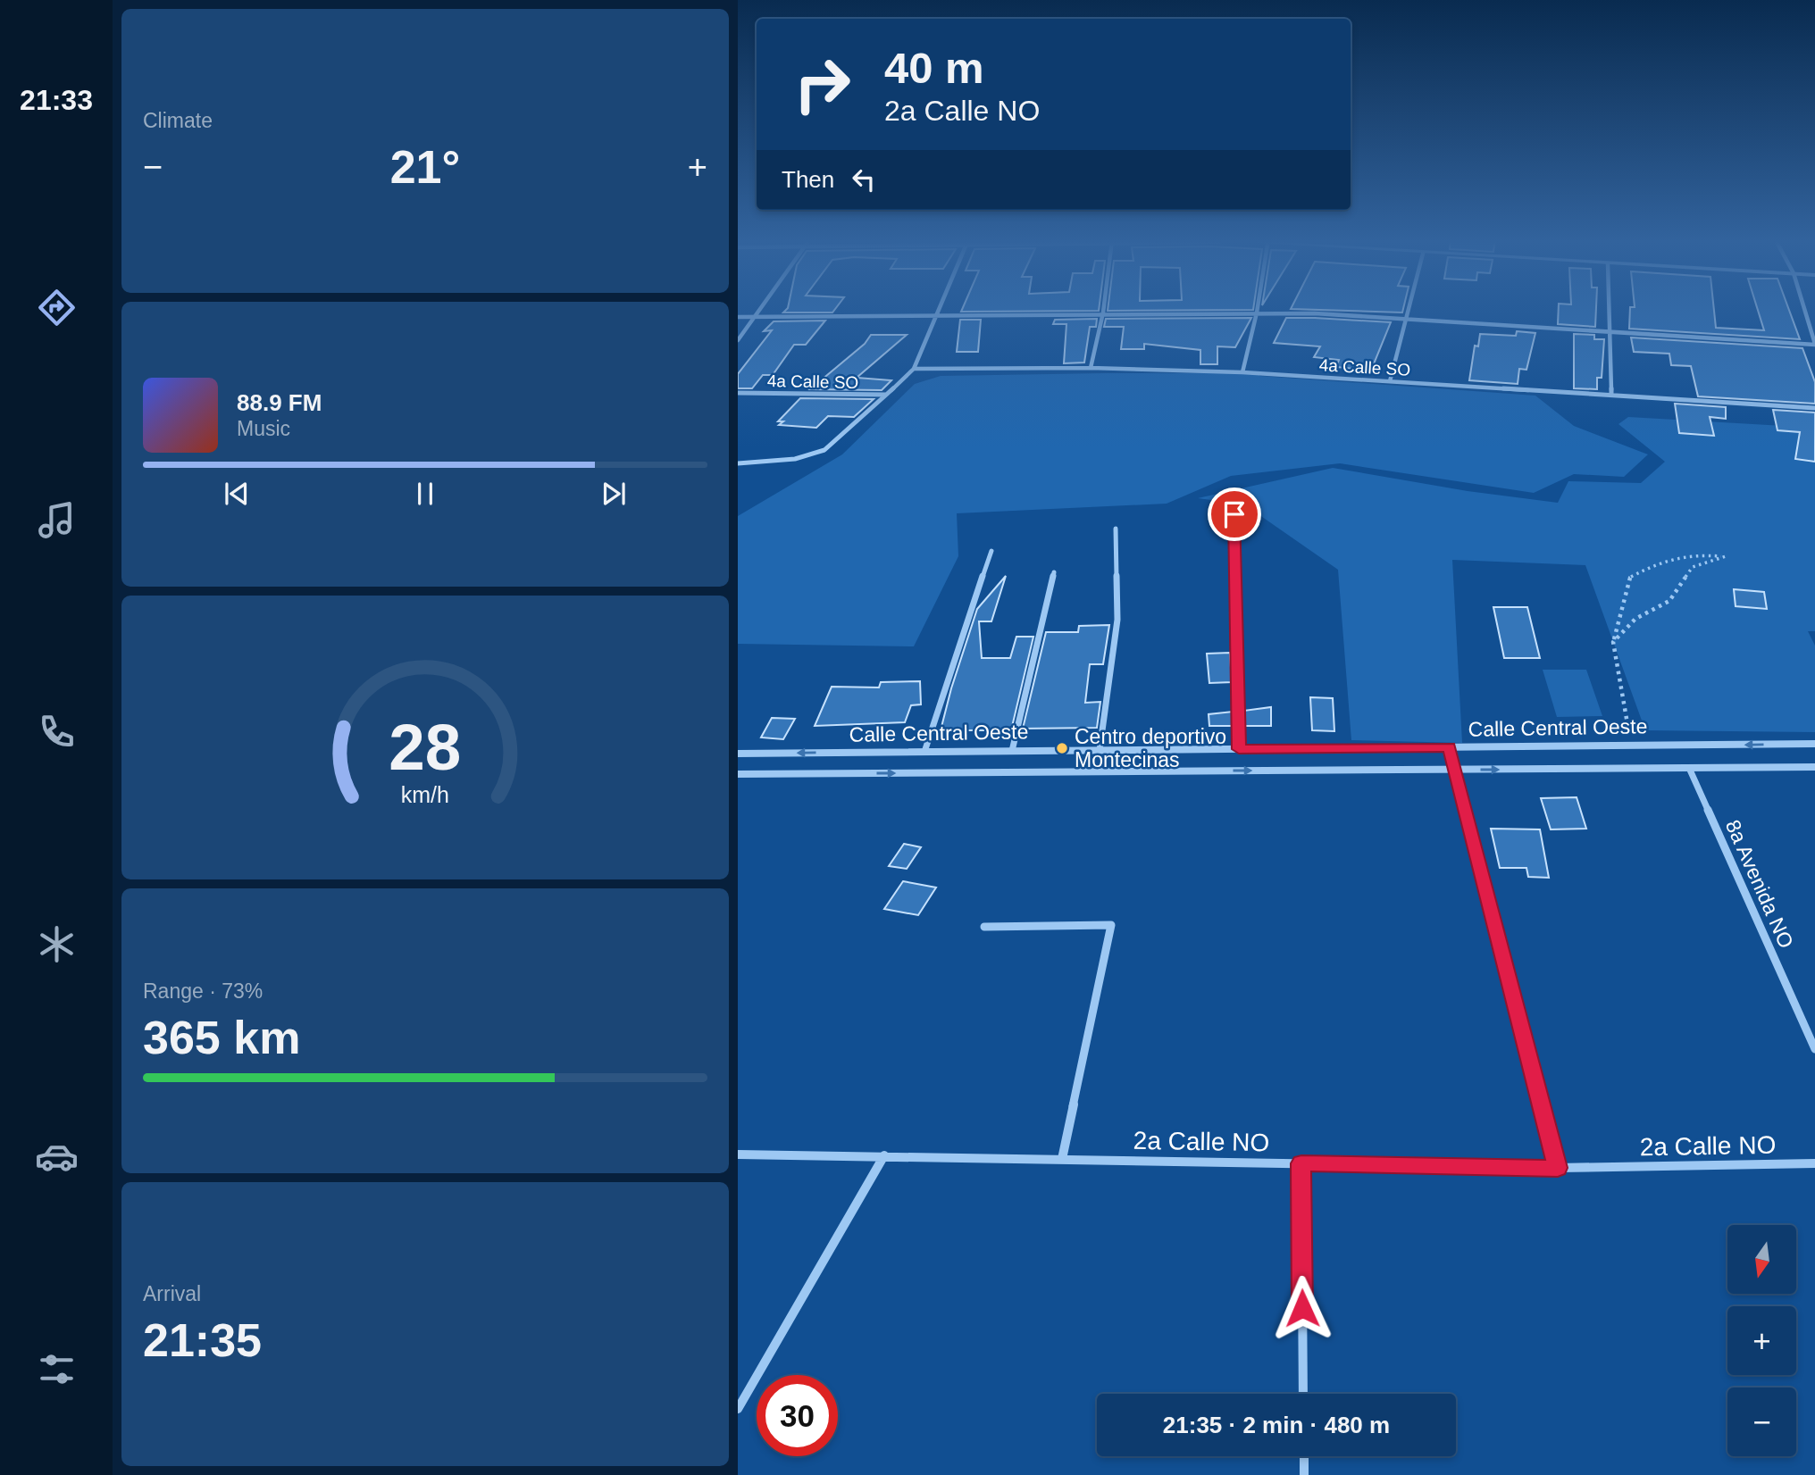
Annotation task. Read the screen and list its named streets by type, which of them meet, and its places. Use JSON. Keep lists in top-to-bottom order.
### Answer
{
  "streets": {
    "street": [
      "4a Calle SO",
      "Calle Central Oeste",
      "8a Avenida NO",
      "2a Calle NO"
    ]
  },
  "crossings": [
    ["Calle Central Oeste", "8a Avenida NO"]
  ],
  "places": ["Centro deportivo Montecinas"],
  "north": "bottom",
  "page": {
    "tabs": "21:33",
    "tile": [
      "Climate",
      ["Range · 73%", "365 km"],
      ["Arrival", "21:35"]
    ],
    "turn": ["40 m", "2a Calle NO"],
    "heat": ["−", "21°", "+"],
    "then": "Then",
    "song": ["88.9 FM", "Music"],
    "map_buttons": ["+", "−"],
    "limit": "30",
    "trip": "21:35 · 2 min · 480 m",
    "gauge": ["28", "km/h"]
  }
}
